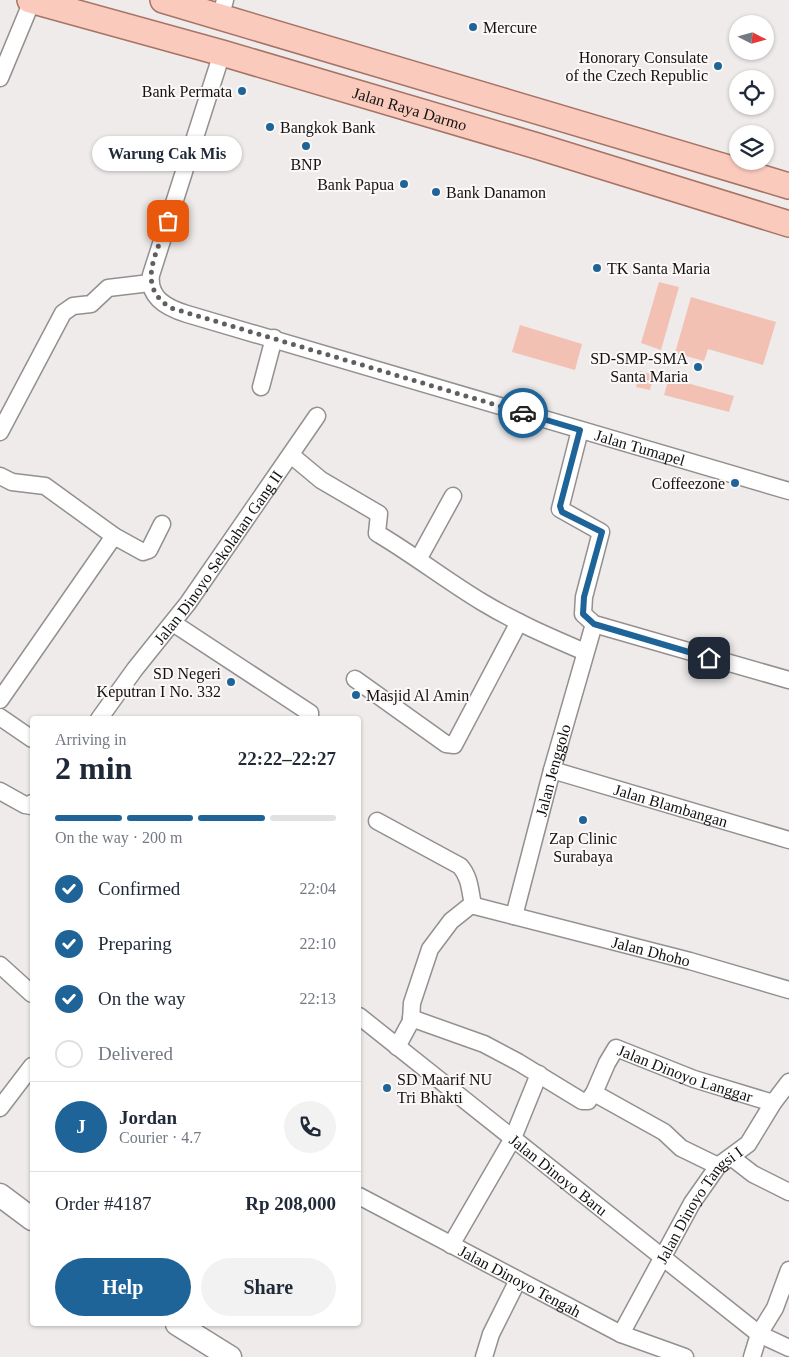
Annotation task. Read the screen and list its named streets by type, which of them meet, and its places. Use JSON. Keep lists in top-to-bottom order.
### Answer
{
  "streets": {
    "main road": ["Jalan Raya Darmo"],
    "street": [
      "Jalan Tumapel",
      "Jalan Dinoyo Sekolahan Gang II",
      "Jalan Jenggolo",
      "Jalan Blambangan",
      "Jalan Dhoho",
      "Jalan Dinoyo Langgar",
      "Jalan Dinoyo Baru",
      "Jalan Dinoyo Tangsi I",
      "Jalan Dinoyo Tengah"
    ]
  },
  "crossings": [
    ["Jalan Jenggolo", "Jalan Blambangan"],
    ["Jalan Jenggolo", "Jalan Dhoho"],
    ["Jalan Dinoyo Langgar", "Jalan Dinoyo Tangsi I"],
    ["Jalan Dinoyo Baru", "Jalan Dinoyo Tangsi I"],
    ["Jalan Dinoyo Tangsi I", "Jalan Dinoyo Tengah"]
  ],
  "places": [
    "Mercure",
    "Honorary Consulate of the Czech Republic",
    "Bank Permata",
    "Bangkok Bank",
    "BNP",
    "Bank Papua",
    "Bank Danamon",
    "Warung Cak Mis",
    "TK Santa Maria",
    "SD-SMP-SMA Santa Maria",
    "Coffeezone",
    "SD Negeri Keputran I No. 332",
    "Masjid Al Amin",
    "Zap Clinic Surabaya",
    "SD Maarif NU Tri Bhakti"
  ],
  "north": "right",
  "page": {
    "bubble": "Warung Cak Mis",
    "heading": ["2 min", "Arriving in", "22:22–22:27"],
    "panel": [
      "Jordan",
      "Courier · 4.7",
      "Order #4187",
      "Rp 208,000"
    ],
    "bar": "On the way · 200 m",
    "list": [
      ["Confirmed", "22:04"],
      ["Preparing", "22:10"],
      ["On the way", "22:13"],
      "Delivered"
    ],
    "round": "J",
    "buttons": ["Help", "Share"]
  }
}
